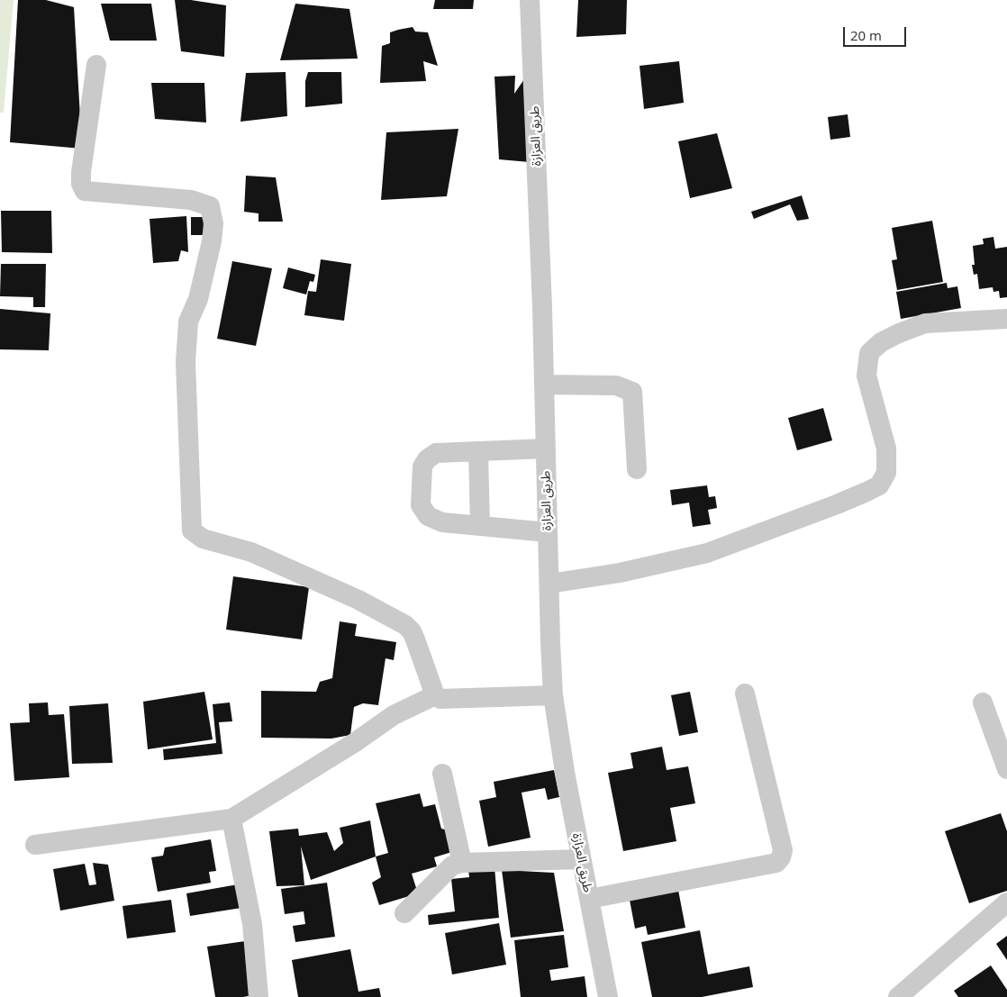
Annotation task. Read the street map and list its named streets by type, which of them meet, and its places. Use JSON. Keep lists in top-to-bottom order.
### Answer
{
  "streets": {
    "street": ["طريق العزازة"]
  },
  "scale_bar": "20 m"
}
